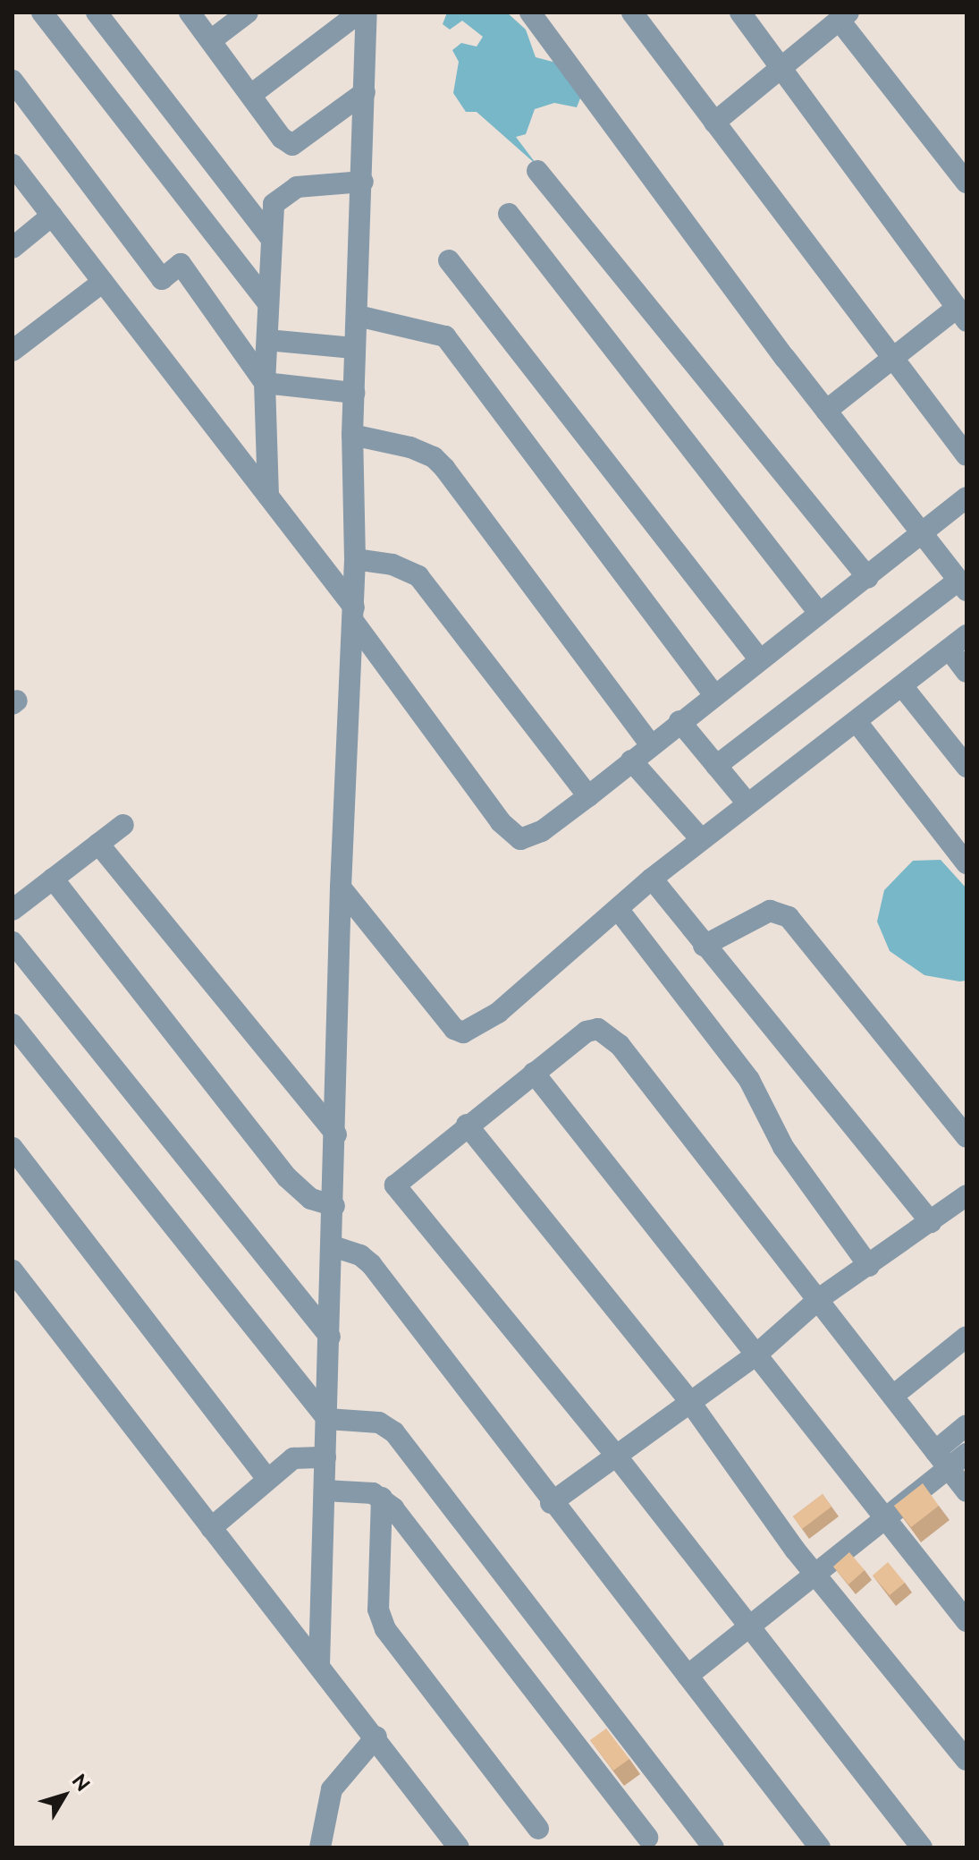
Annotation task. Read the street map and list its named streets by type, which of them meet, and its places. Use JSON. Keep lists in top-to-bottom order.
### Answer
{
  "north": "top right"
}
